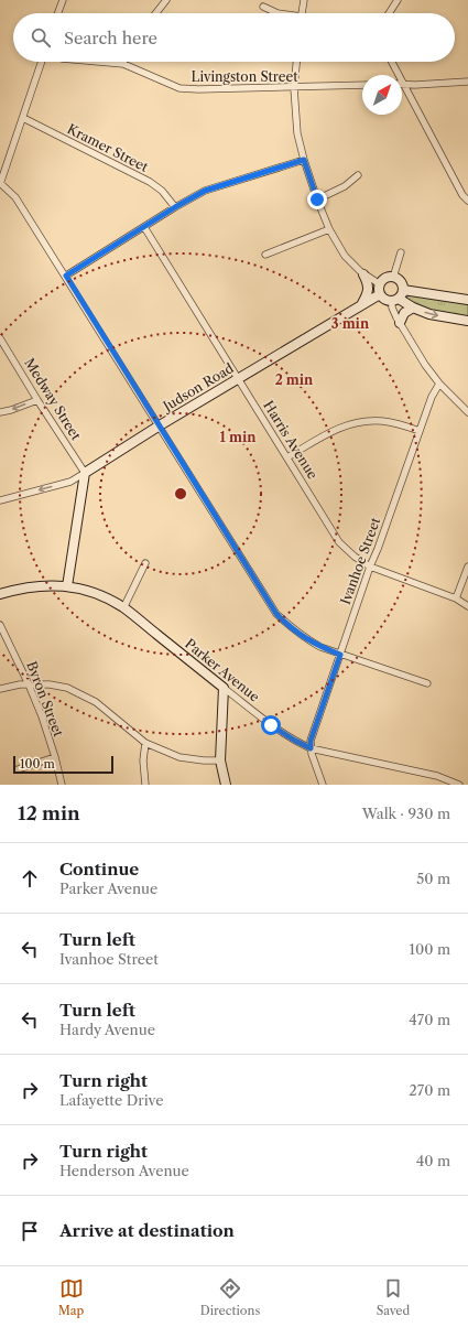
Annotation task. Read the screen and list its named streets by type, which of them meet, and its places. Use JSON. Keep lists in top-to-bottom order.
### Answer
{
  "streets": {
    "street": [
      "Livingston Street",
      "Kramer Street",
      "Judson Road",
      "Medway Street",
      "Harris Avenue",
      "Ivanhoe Street",
      "Parker Avenue",
      "Byron Street"
    ]
  },
  "crossings": [
    ["Judson Road", "Medway Street"],
    ["Judson Road", "Harris Avenue"],
    ["Harris Avenue", "Ivanhoe Street"],
    ["Ivanhoe Street", "Parker Avenue"]
  ],
  "scale_bar": "100 m",
  "north": "top right",
  "page": {
    "search": "Search here",
    "scale": "100 m",
    "heading": ["12 min", "Walk · 930 m"],
    "list": [
      ["Continue", "Parker Avenue", "50 m"],
      ["Turn left", "Ivanhoe Street", "100 m"],
      ["Turn left", "Hardy Avenue", "470 m"],
      ["Turn right", "Lafayette Drive", "270 m"],
      ["Turn right", "Henderson Avenue", "40 m"],
      "Arrive at destination"
    ],
    "nav": ["Map", "Directions", "Saved"]
  },
  "rings": ["3 min", "2 min", "1 min"]
}
